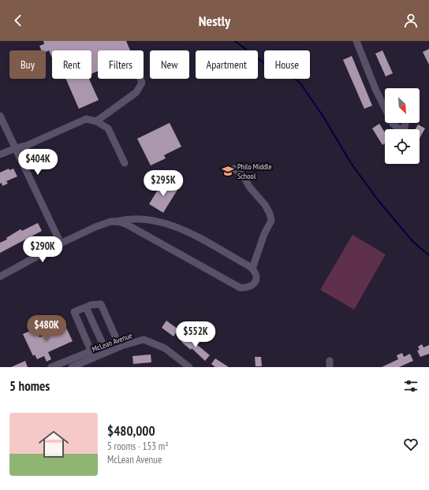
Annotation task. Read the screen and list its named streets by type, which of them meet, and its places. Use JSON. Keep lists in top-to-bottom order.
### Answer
{
  "streets": {
    "street": ["McLean Avenue"]
  },
  "places": {
    "school or university": ["Philo Middle School"]
  },
  "north": "bottom right",
  "page": {
    "header": "Nestly",
    "chip": [
      "Buy",
      "Rent",
      "Filters",
      "New",
      "Apartment",
      "House"
    ],
    "price": [
      "$404K",
      "$295K",
      "$290K",
      "$480K",
      "$552K"
    ],
    "heading": "5 homes",
    "list": [
      {
        "name": "$480,000",
        "note": "5 rooms · 153 m² · McLean Avenue"
      }
    ]
  }
}
